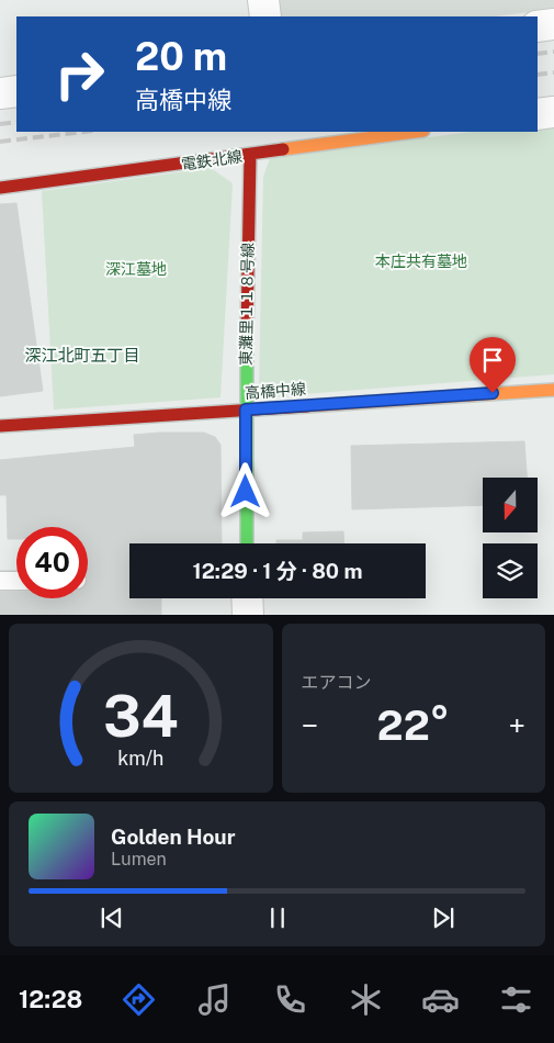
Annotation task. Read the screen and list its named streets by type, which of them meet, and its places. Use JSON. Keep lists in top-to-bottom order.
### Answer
{
  "streets": {
    "street": ["電鉄北線", "東灘里１１８号線", "高橋中線"]
  },
  "crossings": [
    ["電鉄北線", "東灘里１１８号線"],
    ["東灘里１１８号線", "高橋中線"]
  ],
  "districts": ["深江北町五丁目"],
  "parks": ["本庄共有墓地", "深江墓地"],
  "north": "bottom",
  "page": {
    "turn": ["20 m", "高橋中線"],
    "limit": "40",
    "trip": "12:29 · 1 分 · 80 m",
    "tile": "エアコン",
    "heat": ["−", "22°", "+"],
    "song": ["Golden Hour", "Lumen"],
    "tabs": "12:28",
    "gauge": ["34", "km/h"]
  }
}
